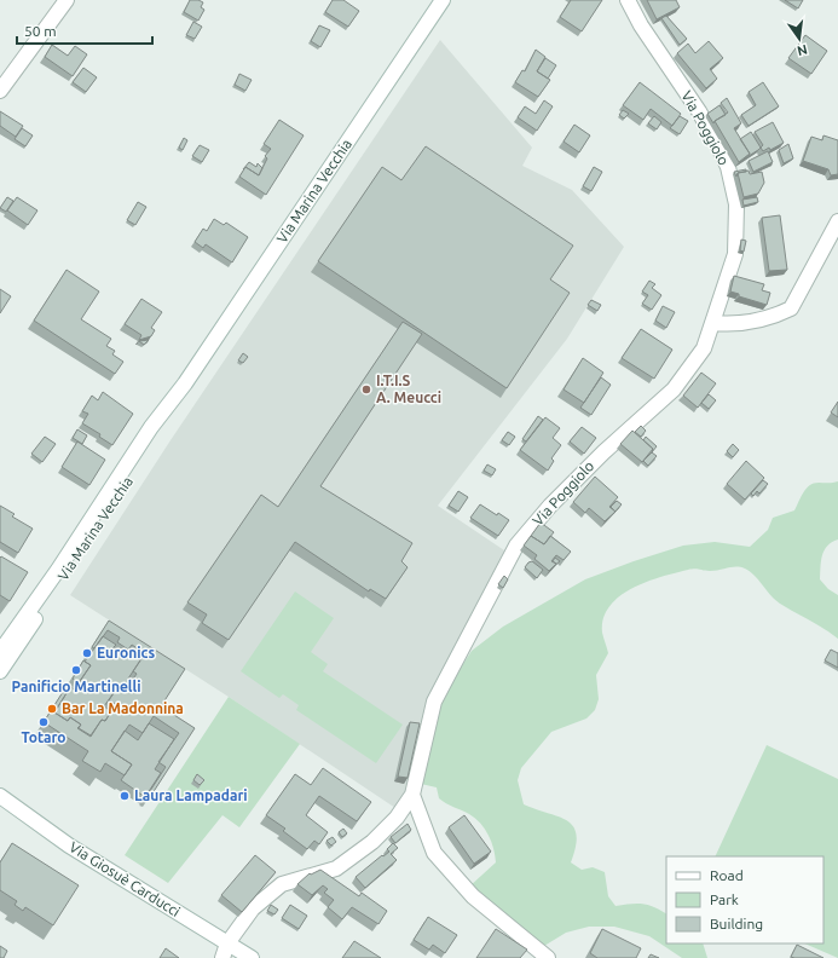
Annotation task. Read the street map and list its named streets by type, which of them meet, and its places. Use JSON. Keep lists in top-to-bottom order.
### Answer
{
  "streets": {
    "street": ["Via Poggiolo", "Via Marina Vecchia", "Via Giosuè Carducci"]
  },
  "crossings": [
    ["Via Poggiolo", "Via Giosuè Carducci"]
  ],
  "places": [
    "I.T.I.S A. Meucci",
    "Euronics",
    "Panificio Martinelli",
    "Bar La Madonnina",
    "Totaro",
    "Laura Lampadari"
  ],
  "legend": ["Road", "Park", "Building"],
  "scale_bar": "50 m",
  "north": "bottom"
}
